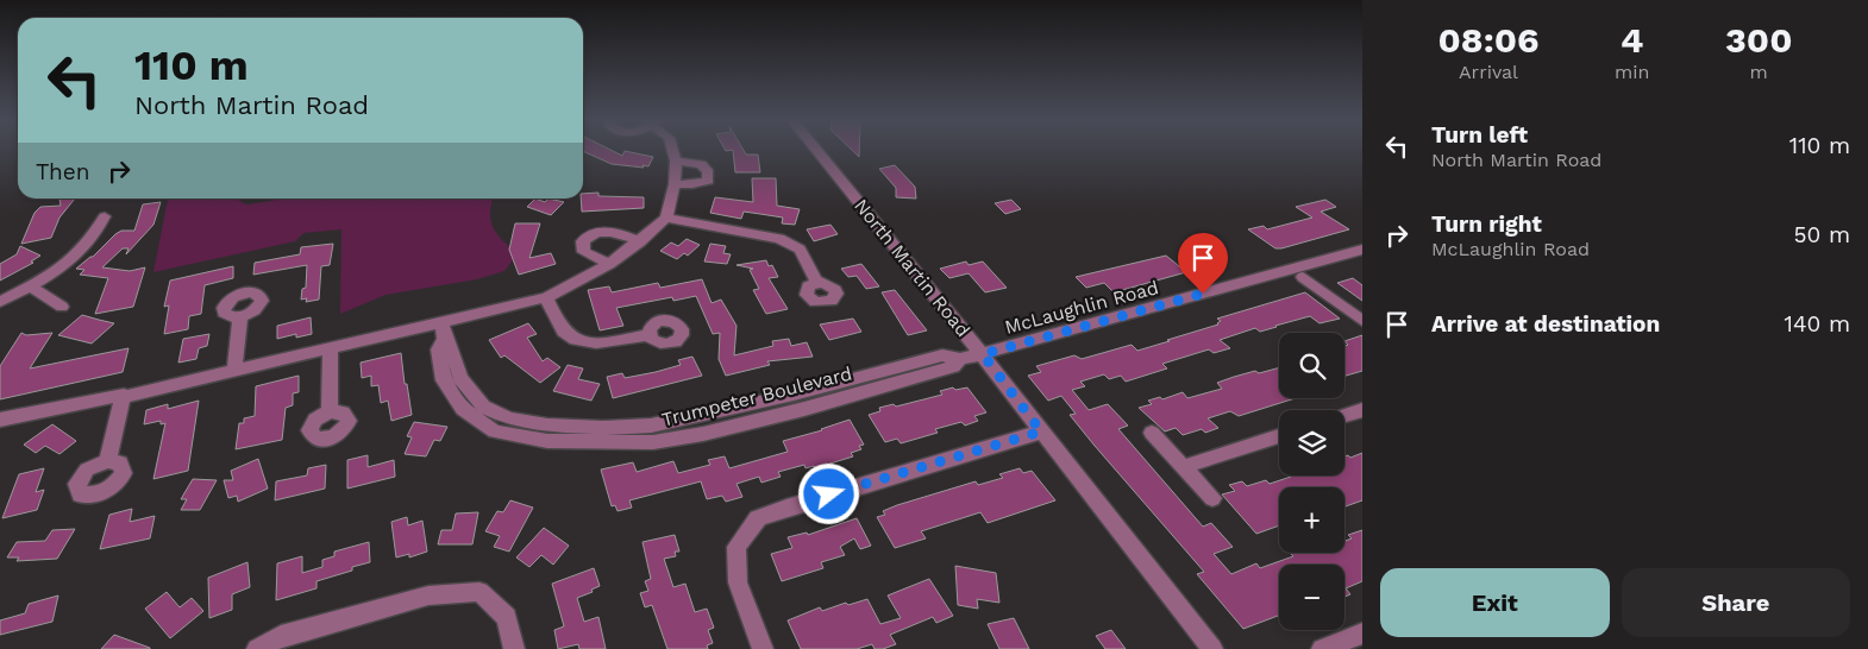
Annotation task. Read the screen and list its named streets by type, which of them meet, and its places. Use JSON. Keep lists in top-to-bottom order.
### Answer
{
  "streets": {
    "street": ["North Martin Road", "McLaughlin Road", "Trumpeter Boulevard"]
  },
  "crossings": [
    ["North Martin Road", "McLaughlin Road"],
    ["North Martin Road", "Trumpeter Boulevard"],
    ["McLaughlin Road", "Trumpeter Boulevard"]
  ],
  "page": {
    "eta": [
      "08:06",
      "Arrival",
      "4",
      "min",
      "300",
      "m"
    ],
    "turn": ["110 m", "North Martin Road"],
    "list": [
      {
        "name": "Turn left",
        "note": "North Martin Road",
        "value": "110 m"
      },
      {
        "name": "Turn right",
        "note": "McLaughlin Road",
        "value": "50 m"
      },
      {
        "name": "Arrive at destination",
        "value": "140 m"
      }
    ],
    "then": "Then",
    "map_buttons": ["+", "−"],
    "buttons": ["Exit", "Share"]
  }
}
